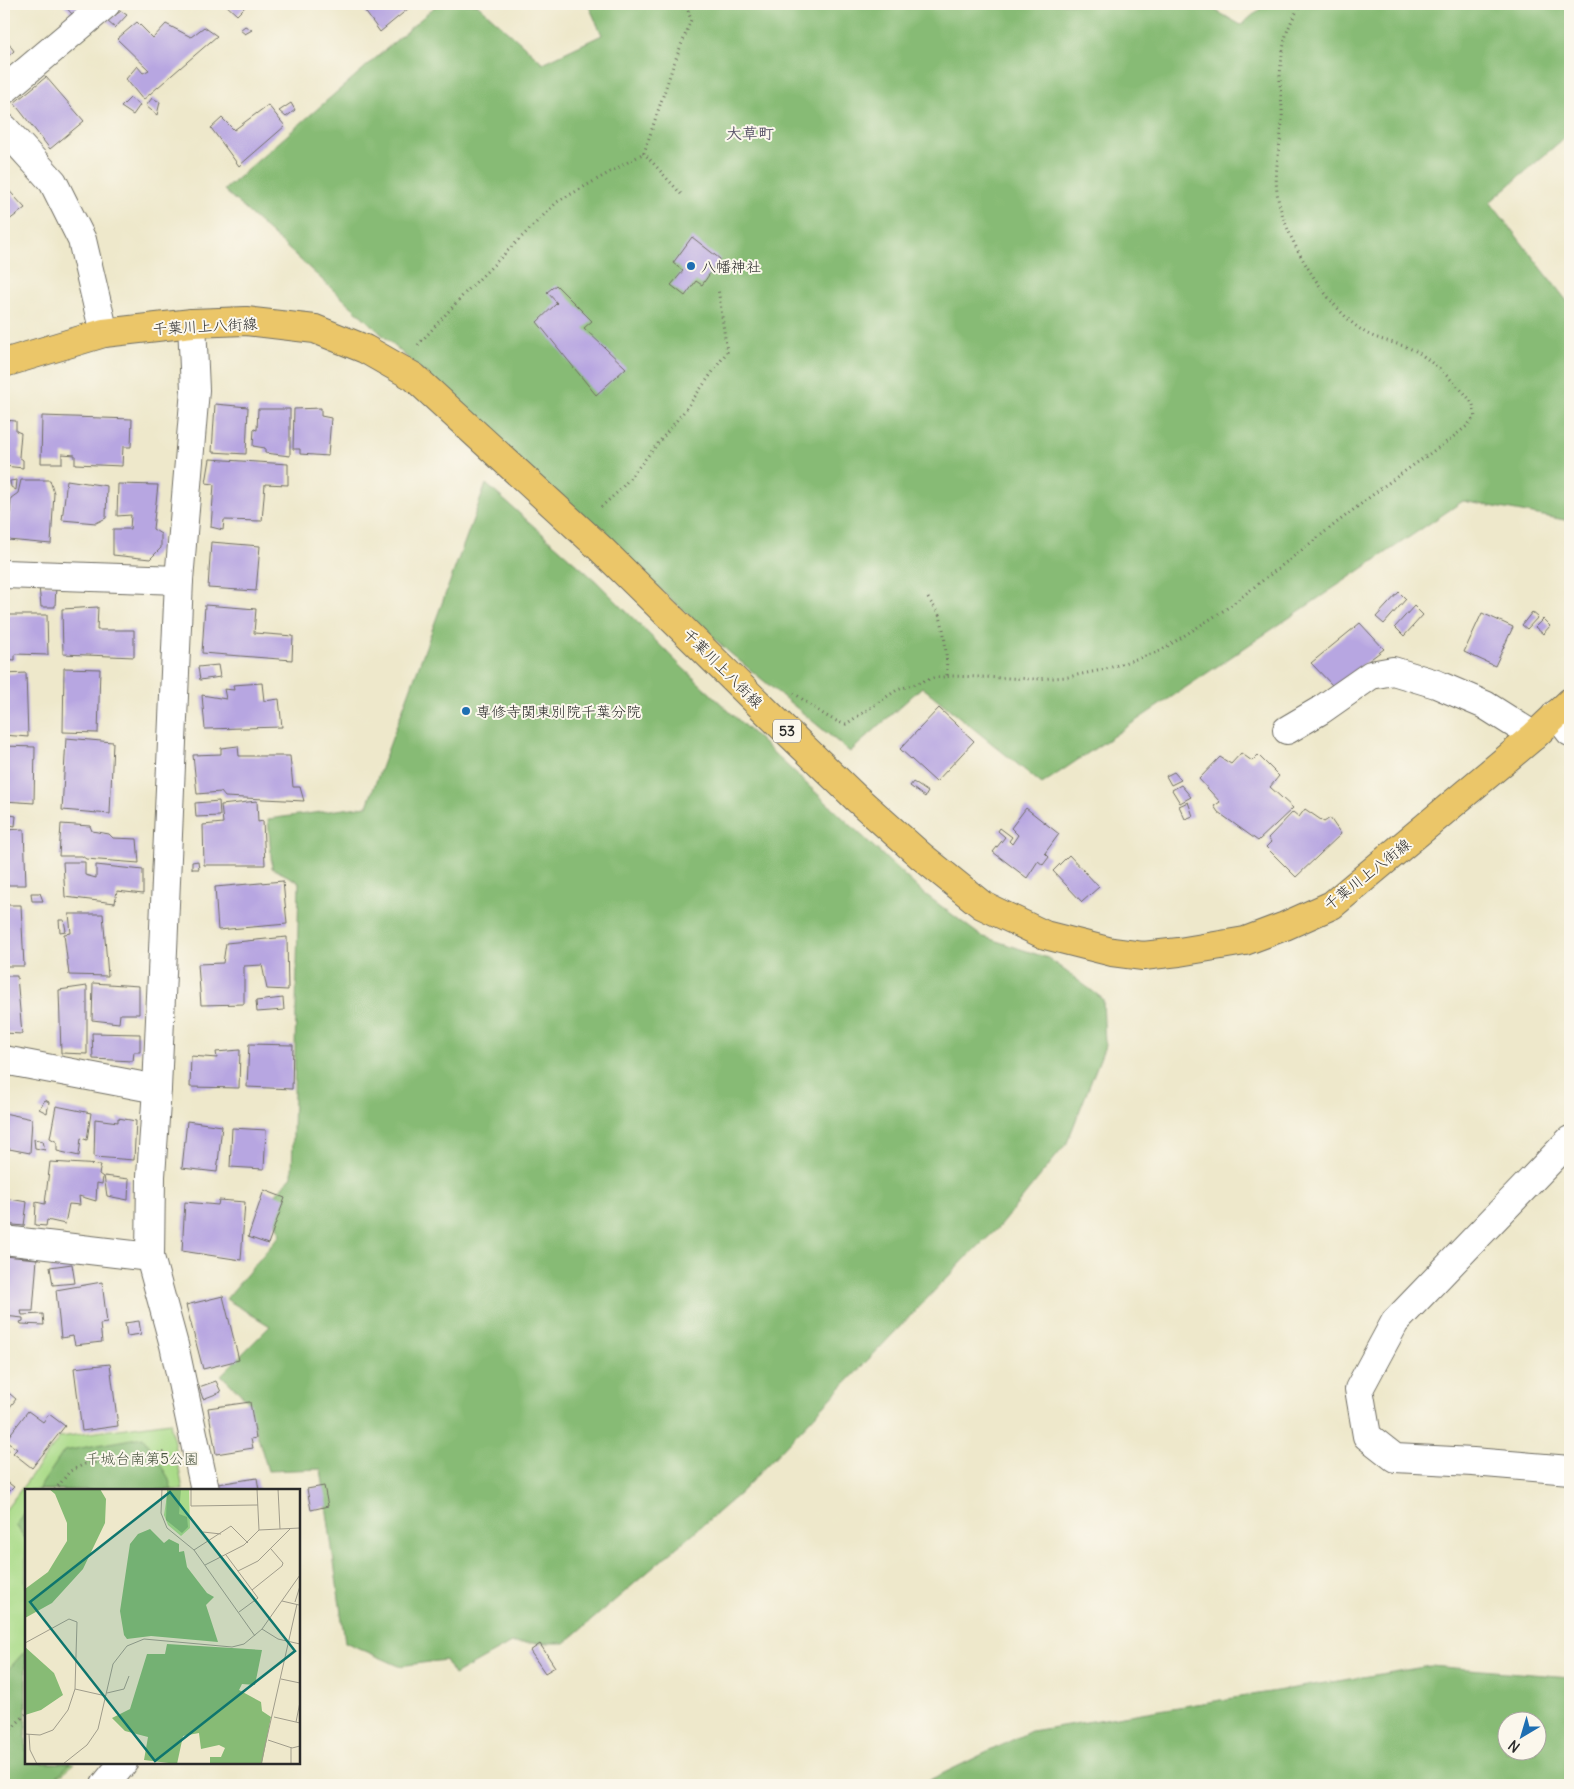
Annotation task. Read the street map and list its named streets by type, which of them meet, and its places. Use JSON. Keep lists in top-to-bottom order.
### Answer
{
  "streets": {
    "main road": ["千葉川上八街線", "53"]
  },
  "districts": ["大草町"],
  "parks": ["千城台南第5公園"],
  "places": ["八幡神社", "専修寺関東別院千葉分院"],
  "north": "bottom left"
}
